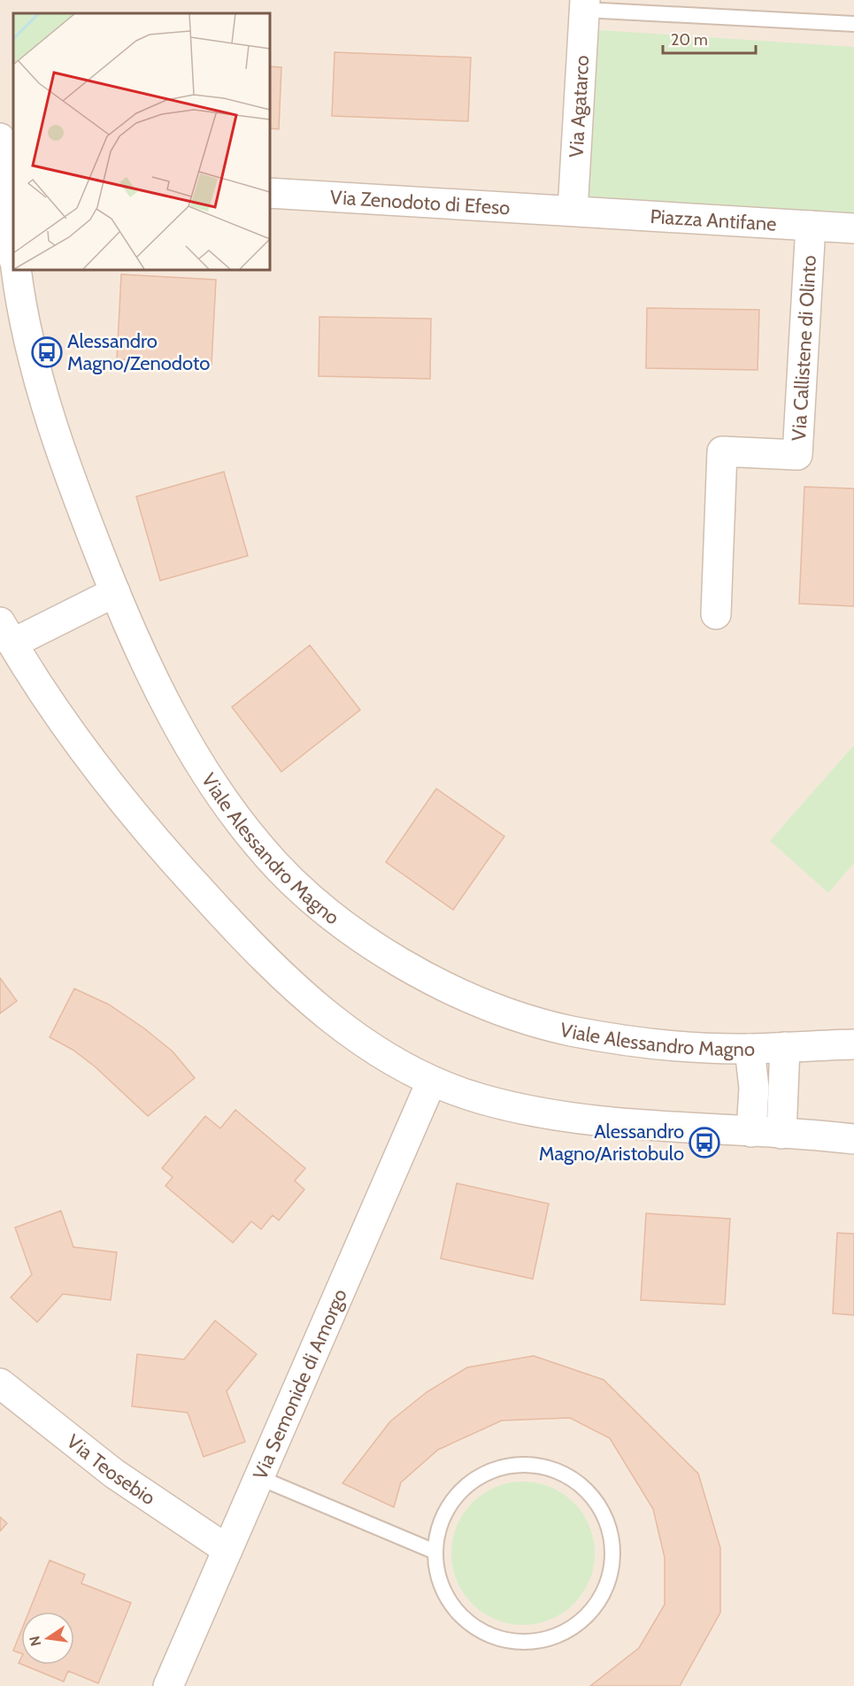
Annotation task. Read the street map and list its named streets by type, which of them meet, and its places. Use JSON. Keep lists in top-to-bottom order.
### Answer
{
  "streets": {
    "street": [
      "Via Agatarco",
      "Via Zenodoto di Efeso",
      "Piazza Antifane",
      "Via Callistene di Olinto",
      "Viale Alessandro Magno",
      "Via Semonide di Amorgo",
      "Via Teosebio"
    ]
  },
  "crossings": [
    ["Via Agatarco", "Via Zenodoto di Efeso"],
    ["Via Agatarco", "Piazza Antifane"],
    ["Via Zenodoto di Efeso", "Piazza Antifane"],
    ["Piazza Antifane", "Via Callistene di Olinto"],
    ["Via Semonide di Amorgo", "Via Teosebio"]
  ],
  "places": {
    "bus stop": ["Alessandro Magno/Zenodoto", "Alessandro Magno/Aristobulo"]
  },
  "scale_bar": "20 m",
  "north": "left"
}
